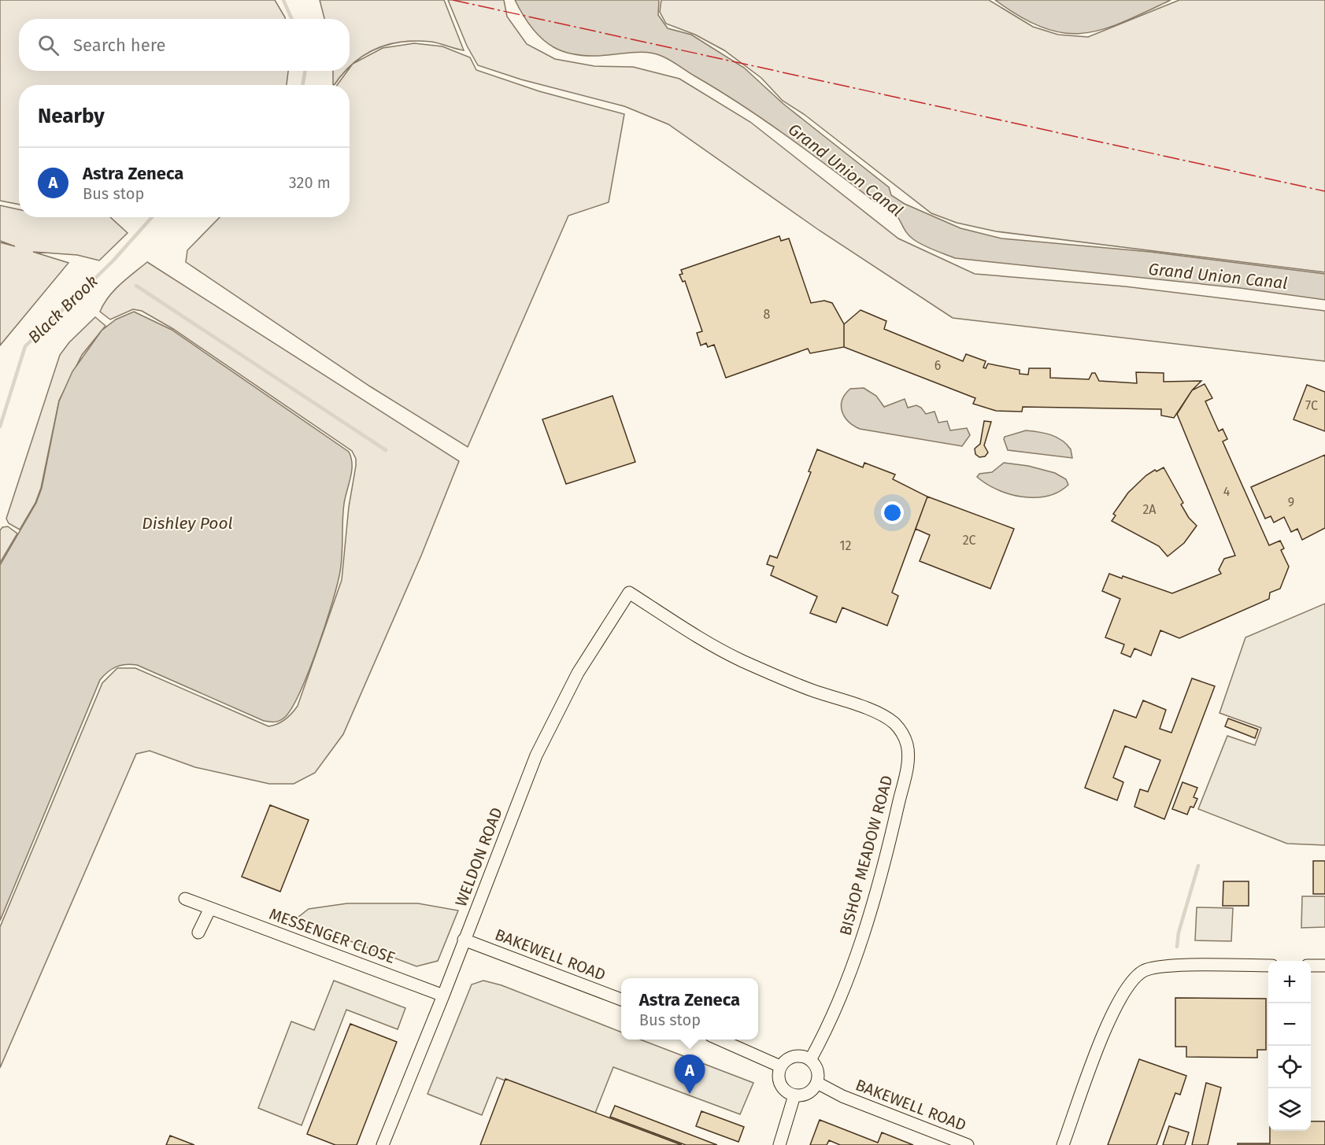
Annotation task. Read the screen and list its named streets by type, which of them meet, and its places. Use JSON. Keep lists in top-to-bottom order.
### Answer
{
  "streets": {
    "street": [
      "BISHOP MEADOW ROAD",
      "WELDON ROAD",
      "MESSENGER CLOSE",
      "BAKEWELL ROAD"
    ]
  },
  "crossings": [
    ["BISHOP MEADOW ROAD", "WELDON ROAD"],
    ["BISHOP MEADOW ROAD", "BAKEWELL ROAD"],
    ["WELDON ROAD", "MESSENGER CLOSE"],
    ["WELDON ROAD", "BAKEWELL ROAD"]
  ],
  "water": ["Grand Union Canal", "Black Brook", "Dishley Pool"],
  "house_numbers": [
    "8",
    "6",
    "7C",
    "4",
    "9",
    "2A",
    "2C",
    "12"
  ],
  "page": {
    "search": "Search here",
    "heading": "Nearby",
    "list": [
      {
        "mark": "A",
        "name": "Astra Zeneca",
        "note": "Bus stop",
        "value": "320 m"
      }
    ],
    "map_buttons": ["+", "−"],
    "popup": ["Astra Zeneca", "Bus stop"],
    "pins": "A"
  }
}
